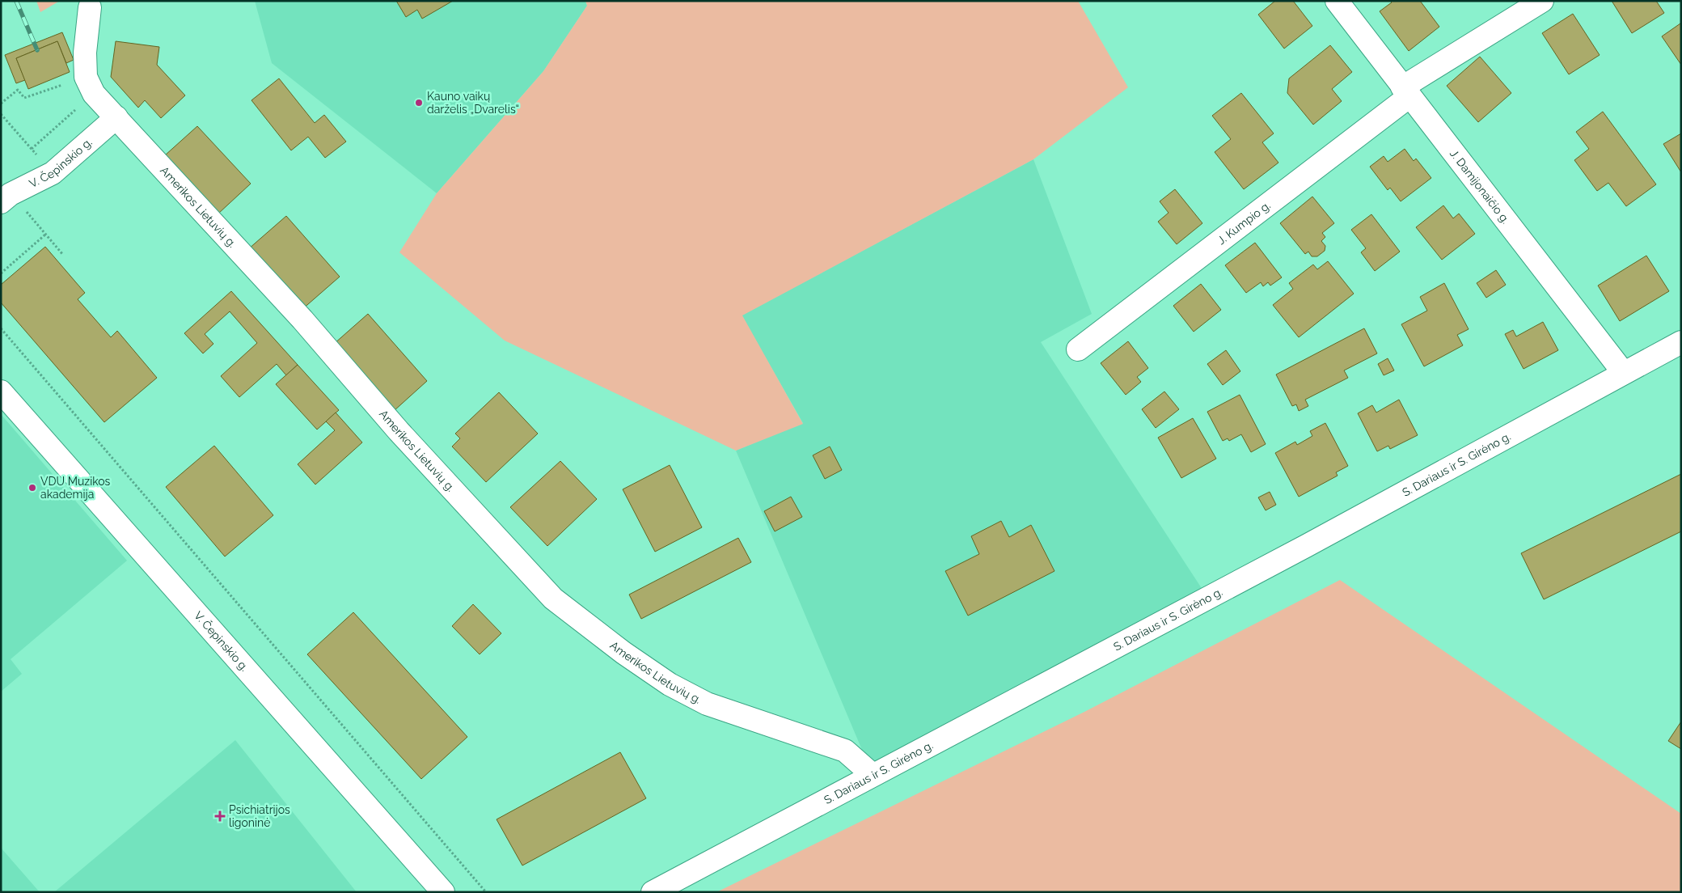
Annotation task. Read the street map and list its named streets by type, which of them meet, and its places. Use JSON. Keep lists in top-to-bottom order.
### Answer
{
  "streets": {
    "street": [
      "V. Čepinskio g.",
      "J. Damijonaičio g.",
      "Amerikos Lietuvių g.",
      "J. Kumpio g.",
      "S. Dariaus ir S. Girėno g."
    ]
  },
  "crossings": [
    ["V. Čepinskio g.", "Amerikos Lietuvių g."],
    ["J. Damijonaičio g.", "J. Kumpio g."],
    ["J. Damijonaičio g.", "S. Dariaus ir S. Girėno g."],
    ["Amerikos Lietuvių g.", "S. Dariaus ir S. Girėno g."]
  ],
  "places": {
    "other": ["Kauno vaikų darželis „Dvarelis“", "VDU Muzikos akademija"],
    "health": ["Psichiatrijos ligoninė"]
  }
}
